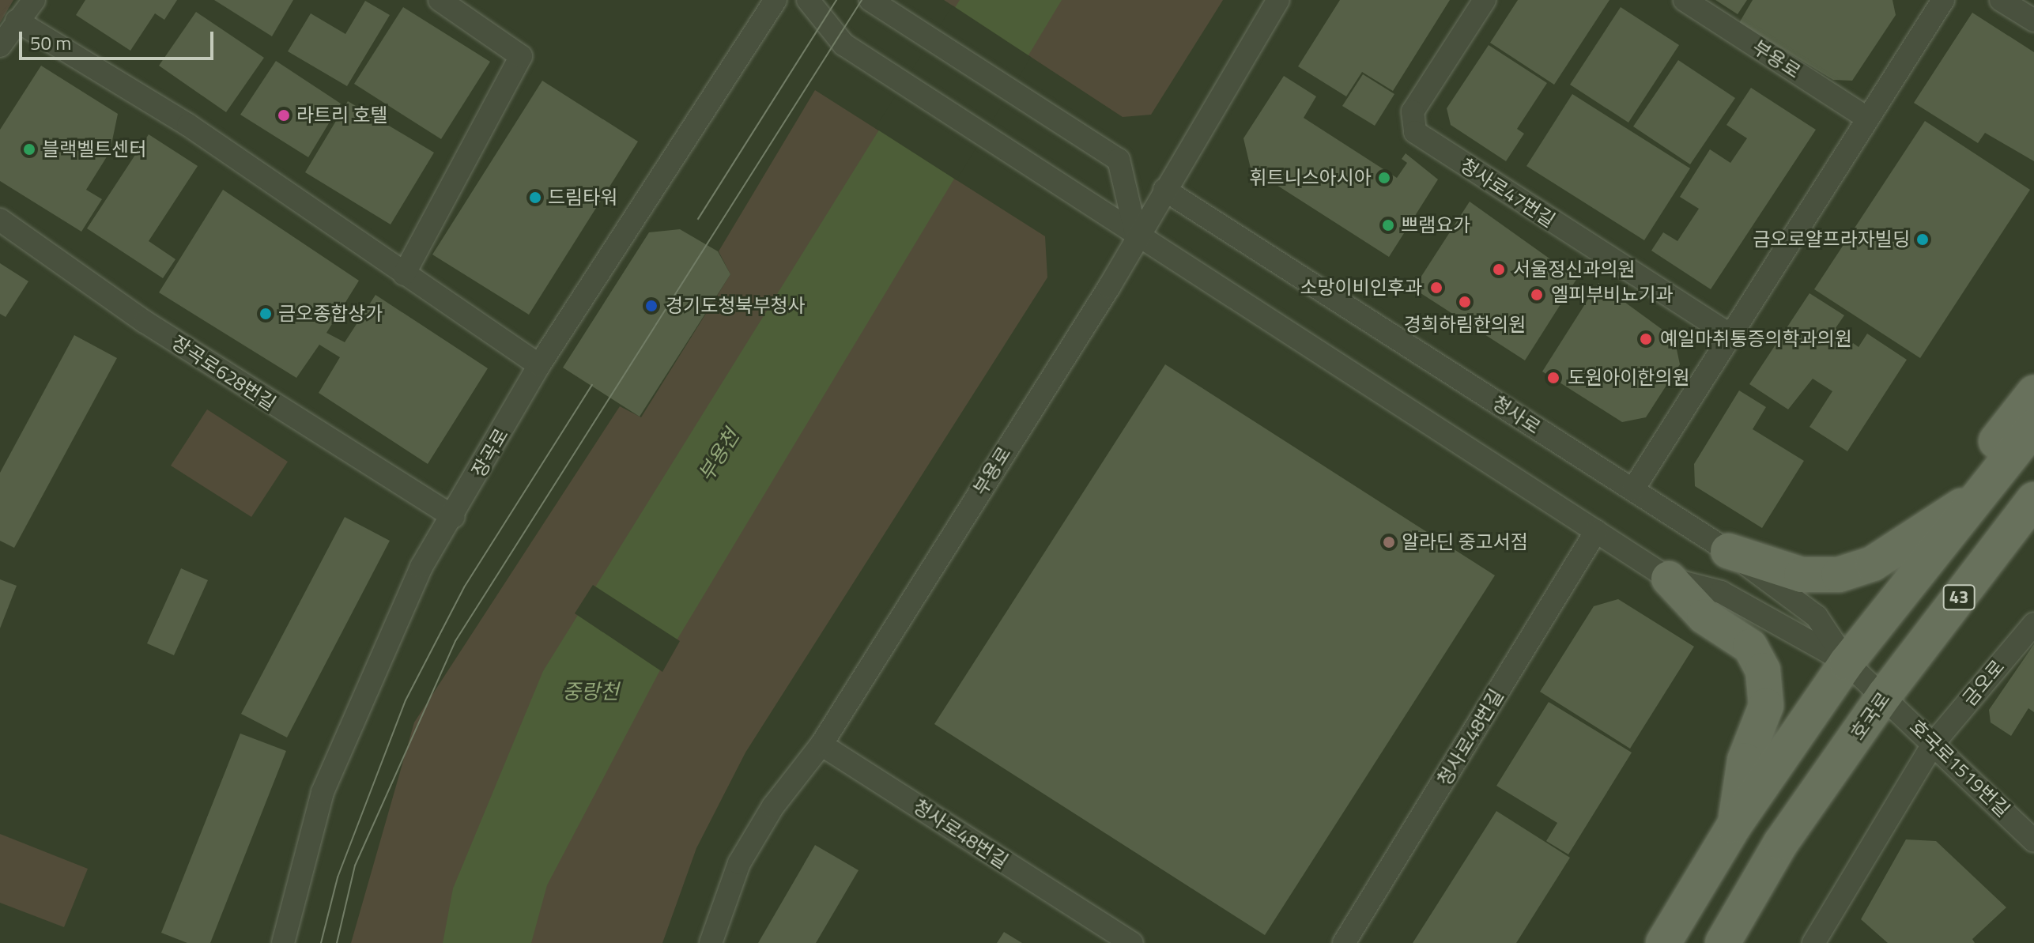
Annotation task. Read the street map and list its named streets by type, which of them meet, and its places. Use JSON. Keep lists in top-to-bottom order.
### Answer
{
  "streets": {
    "main road": ["43", "호국로"],
    "street": [
      "부용로",
      "청사로47번길",
      "장곡로628번길",
      "청사로",
      "장곡로",
      "금오로",
      "청사로48번길",
      "호국로1519번길"
    ]
  },
  "crossings": [
    ["부용로", "청사로"],
    ["부용로", "청사로48번길"],
    ["장곡로628번길", "장곡로"],
    ["청사로", "43"],
    ["청사로", "호국로"],
    ["청사로", "청사로48번길"],
    ["청사로", "호국로1519번길"],
    ["금오로", "호국로1519번길"],
    ["호국로", "호국로1519번길"]
  ],
  "water": ["부용천", "중랑천"],
  "places": [
    "라트리 호텔",
    "블랙벨트센터",
    "휘트니스아시아",
    "드림타워",
    "쁘램요가",
    "금오로얄프라자빌딩",
    "서울정신과의원",
    "소망이비인후과",
    "엘피부비뇨기과",
    "경희하림한의원",
    "경기도청북부청사",
    "금오종합상가",
    "예일마취통증의학과의원",
    "도원아이한의원",
    "알라딘 중고서점"
  ],
  "scale_bar": "50 m"
}
